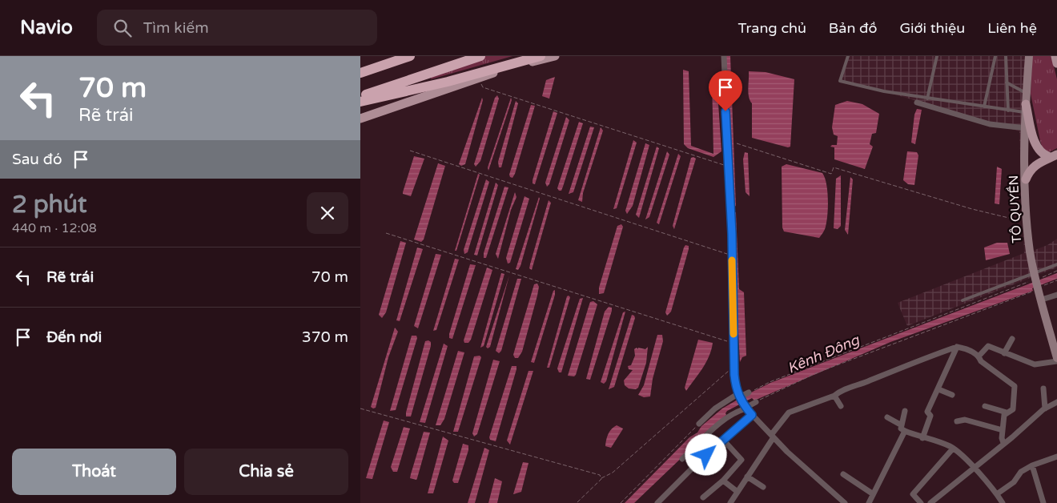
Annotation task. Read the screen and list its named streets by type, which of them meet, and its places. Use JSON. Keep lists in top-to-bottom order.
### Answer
{
  "streets": {
    "main road": ["TÔ QUYỀN"]
  },
  "water": ["Kênh Đông"],
  "page": {
    "header": "Navio",
    "search": "Tìm kiếm",
    "nav": [
      "Trang chủ",
      "Bản đồ",
      "Giới thiệu",
      "Liên hệ"
    ],
    "turn": ["70 m", "Rẽ trái"],
    "then": "Sau đó",
    "heading": ["2 phút", "440 m · 12:08"],
    "list": [
      {
        "name": "Rẽ trái",
        "value": "70 m"
      },
      {
        "name": "Đến nơi",
        "value": "370 m"
      }
    ],
    "buttons": ["Thoát", "Chia sẻ"]
  }
}
